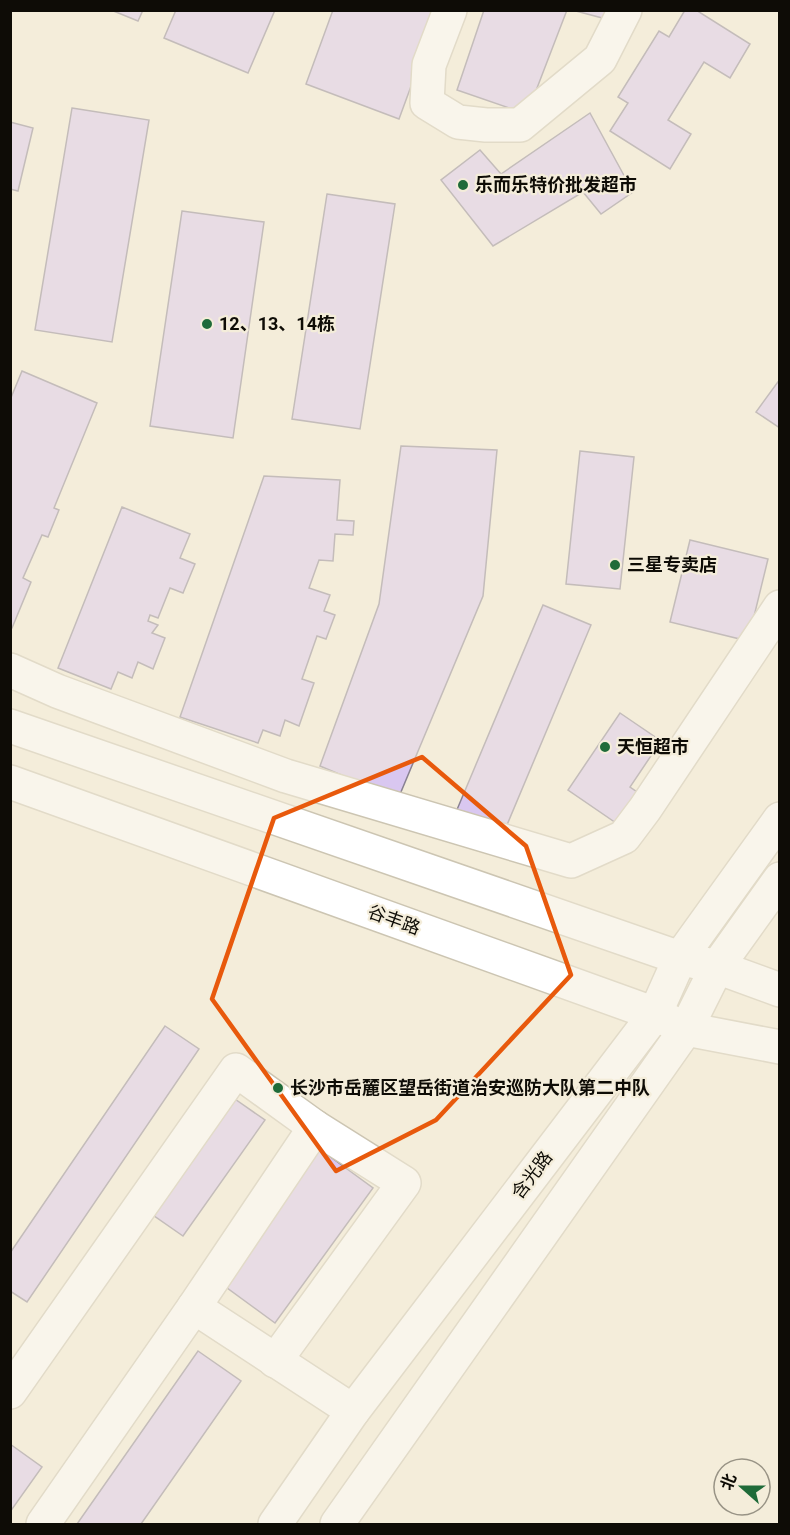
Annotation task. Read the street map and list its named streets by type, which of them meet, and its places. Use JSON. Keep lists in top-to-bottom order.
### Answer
{
  "streets": {
    "street": ["谷丰路", "含光路"]
  },
  "crossings": [
    ["谷丰路", "含光路"]
  ],
  "places": [
    "乐而乐特价批发超市",
    "12、13、14栋",
    "三星专卖店",
    "天恒超市",
    "长沙市岳麓区望岳街道治安巡防大队第二中队"
  ],
  "north": "left"
}
